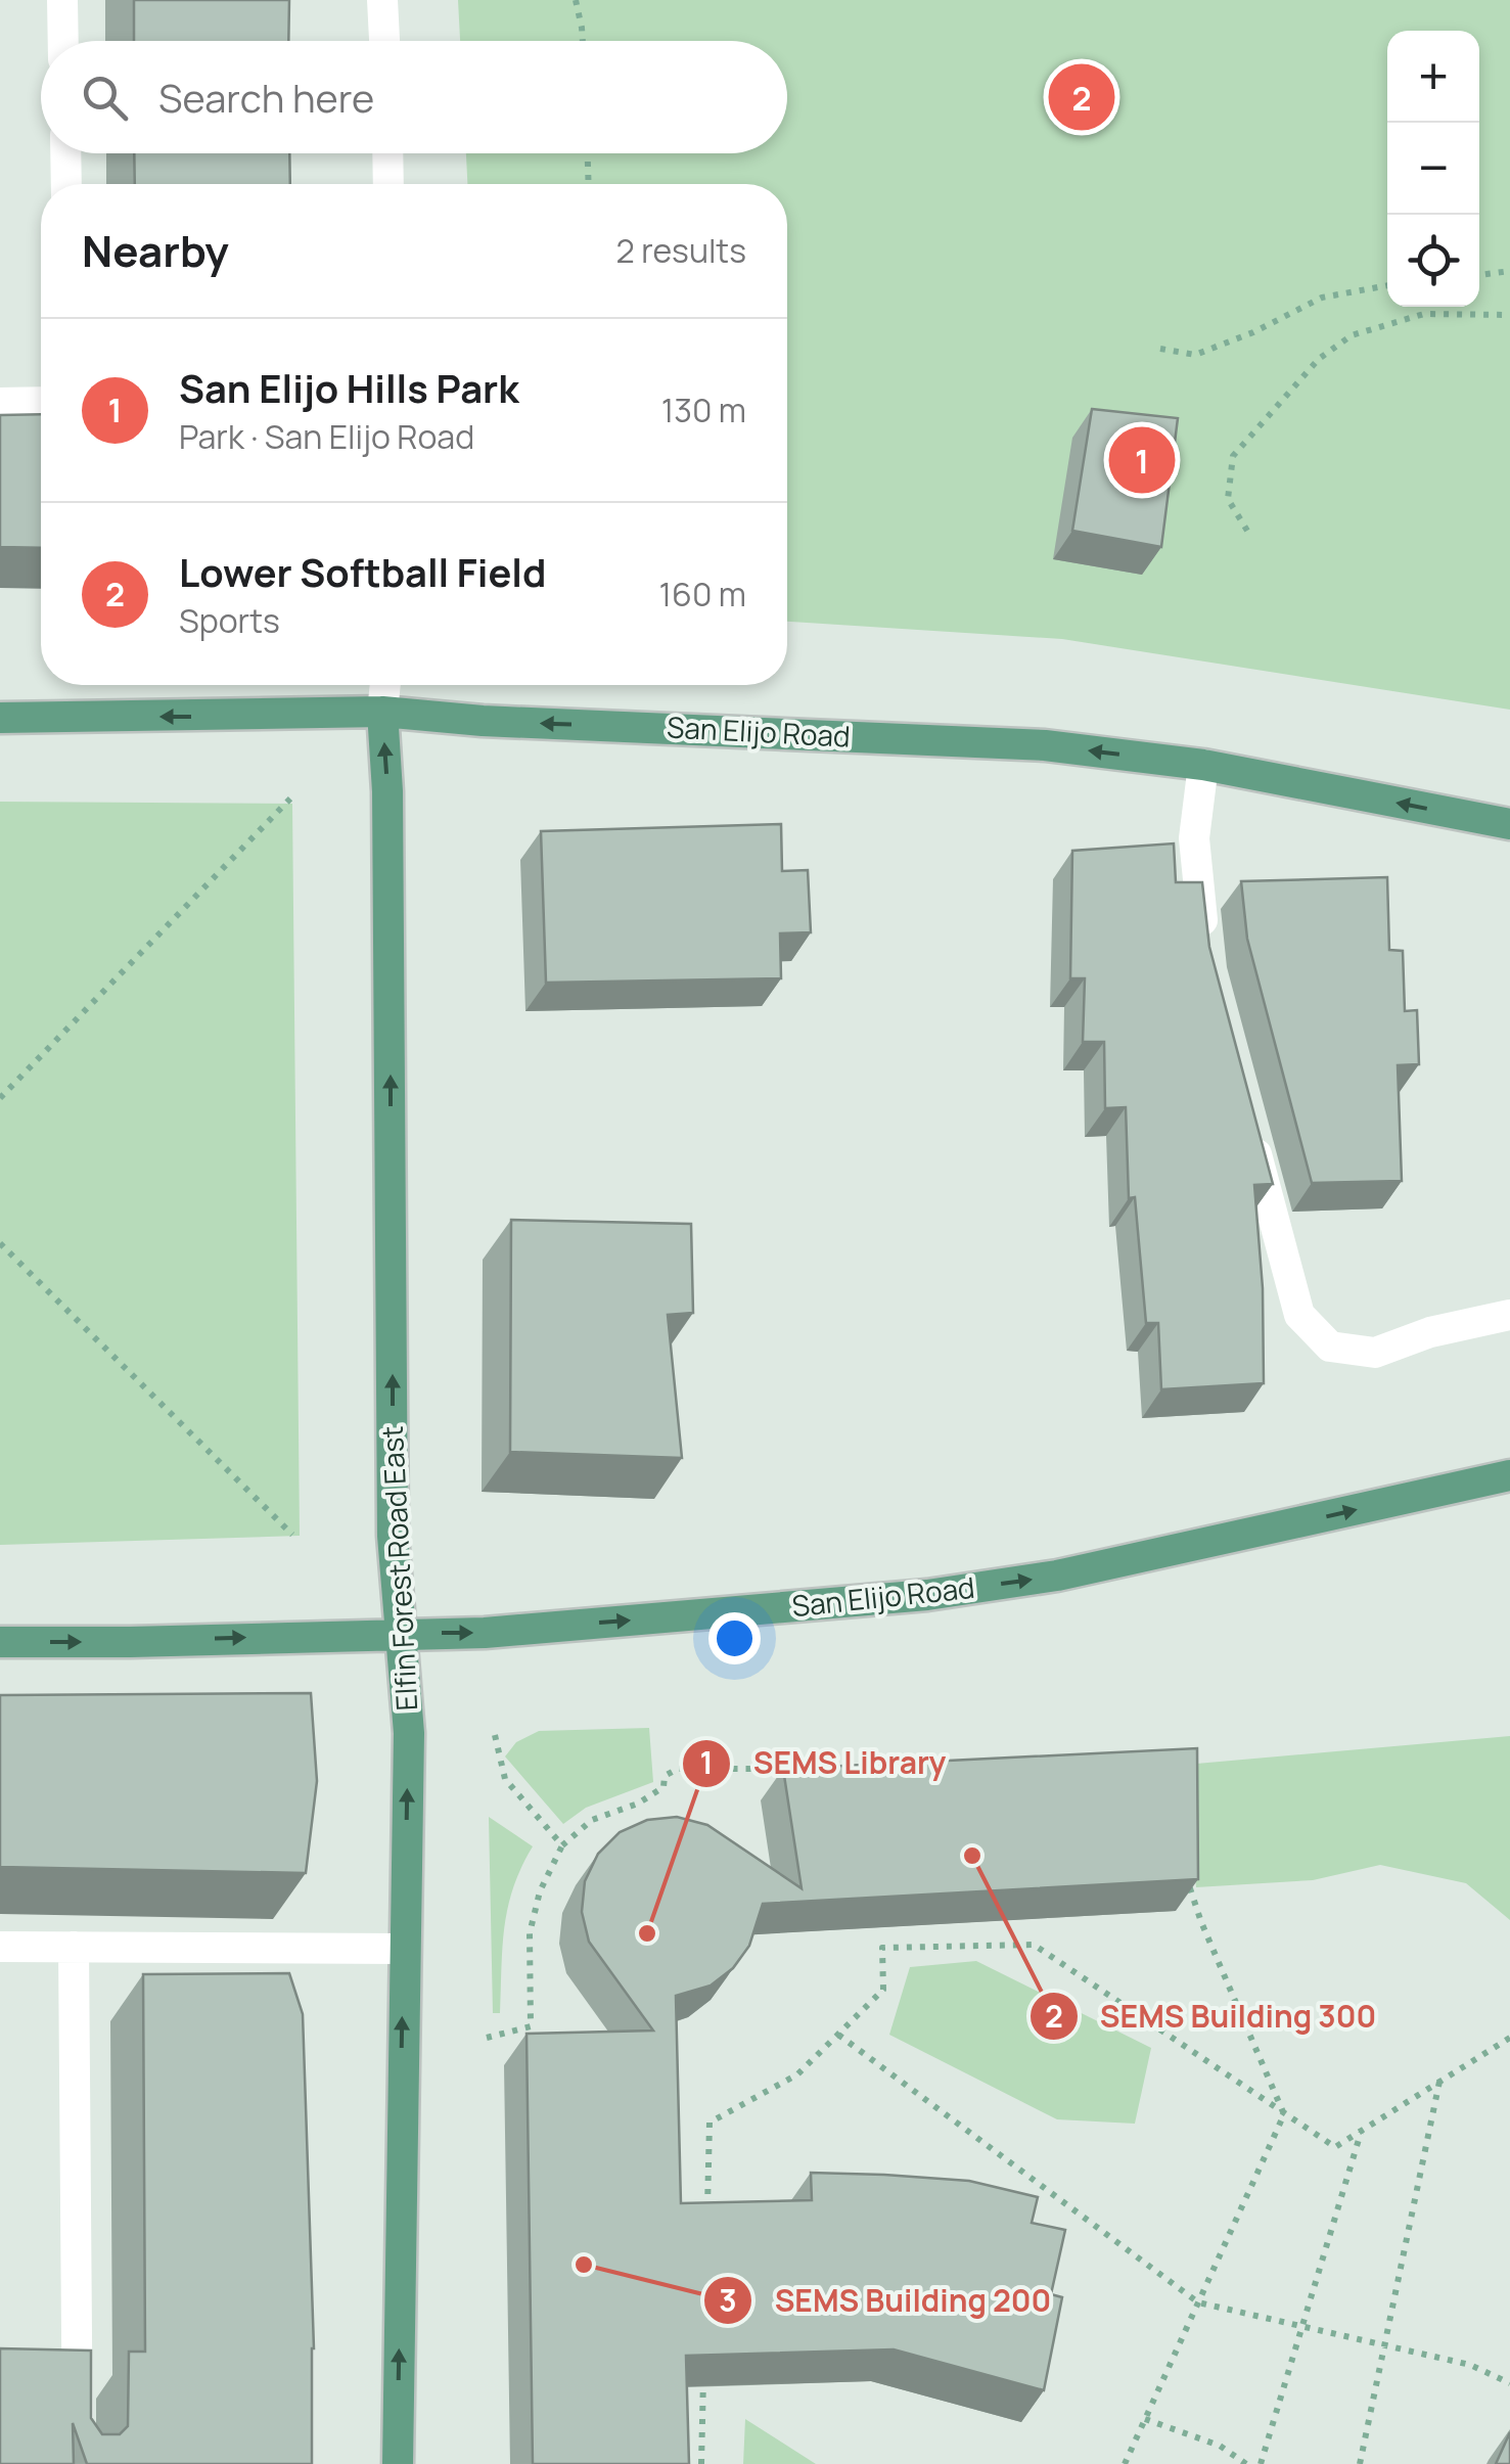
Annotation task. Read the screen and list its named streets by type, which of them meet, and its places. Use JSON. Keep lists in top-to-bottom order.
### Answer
{
  "streets": {
    "main road": ["San Elijo Road", "Elfin Forest Road East"]
  },
  "crossings": [
    ["San Elijo Road", "Elfin Forest Road East"]
  ],
  "one_way": ["Elfin Forest Road East"],
  "places": ["SEMS Building 300", "SEMS Library", "SEMS Building 200"],
  "page": {
    "map_buttons": ["+", "−"],
    "search": "Search here",
    "pins": ["2", "1"],
    "heading": ["Nearby", "2 results"],
    "list": [
      {
        "mark": "1",
        "name": "San Elijo Hills Park",
        "note": "Park · San Elijo Road",
        "value": "130 m"
      },
      {
        "mark": "2",
        "name": "Lower Softball Field",
        "note": "Sports",
        "value": "160 m"
      }
    ]
  }
}
